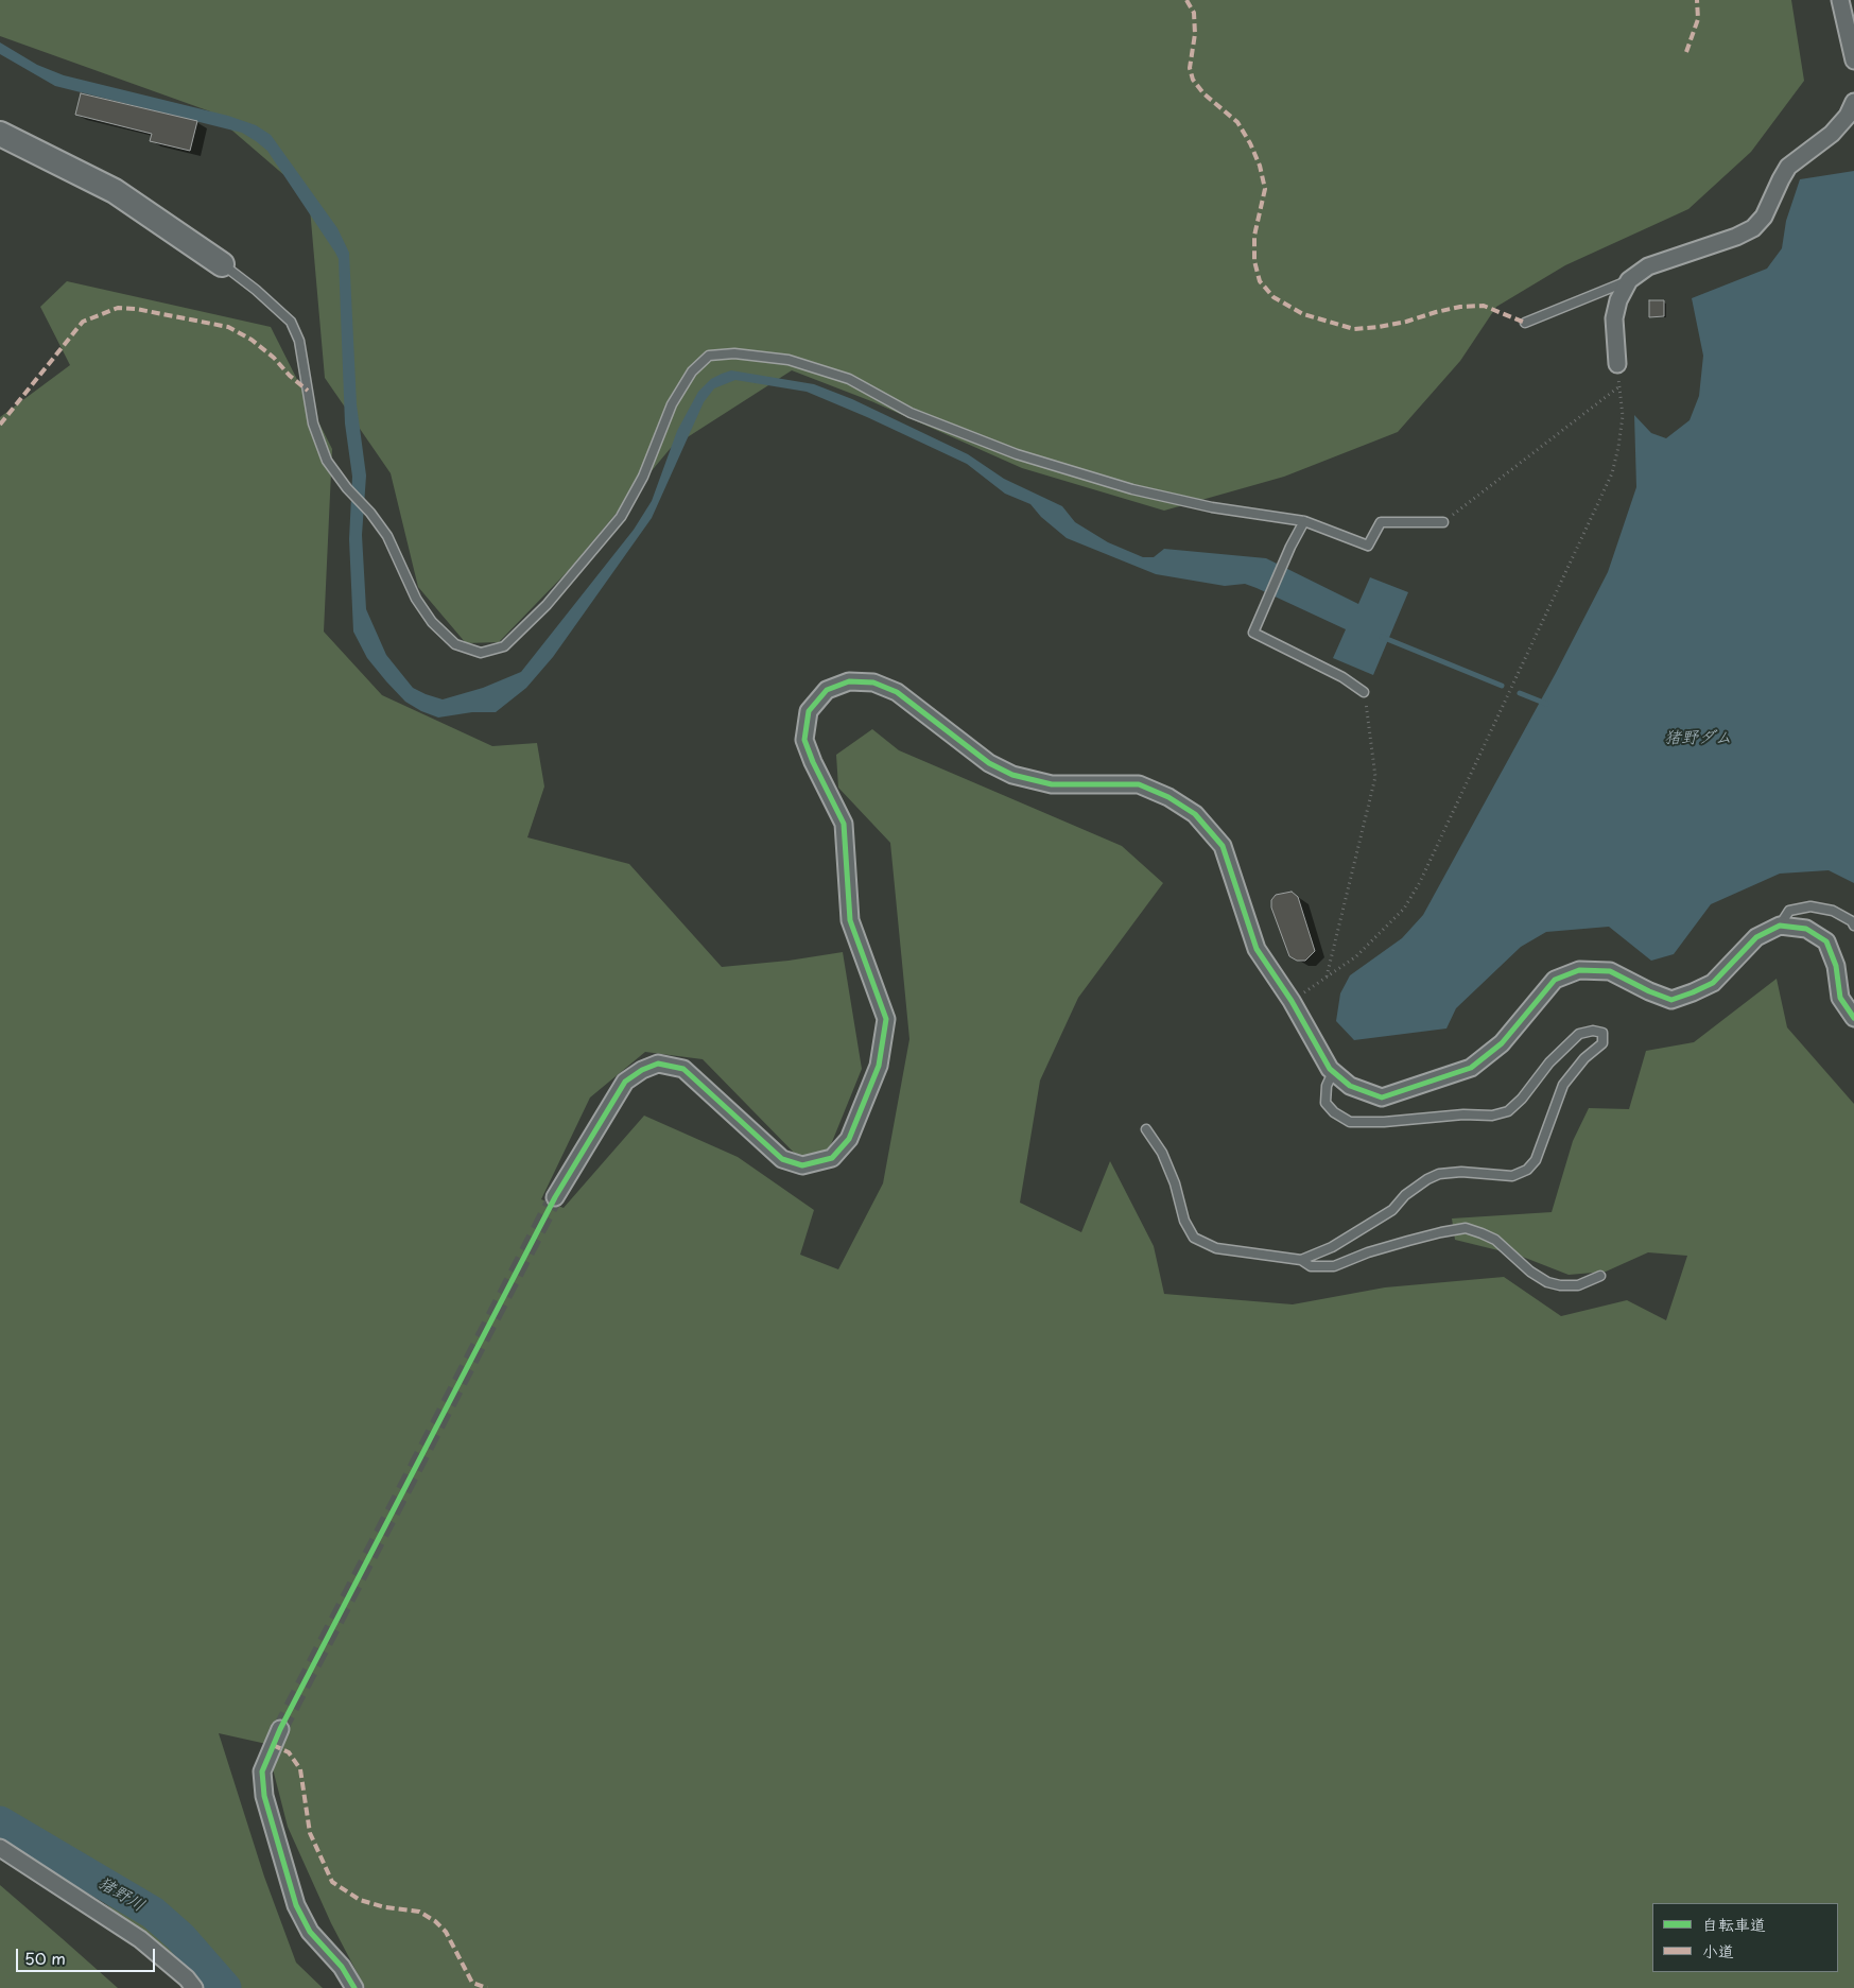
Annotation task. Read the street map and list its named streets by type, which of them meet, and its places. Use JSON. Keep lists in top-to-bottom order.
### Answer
{
  "water": ["猪野ダム", "猪野川"],
  "legend": ["自転車道", "小道"],
  "scale_bar": "50 m"
}
